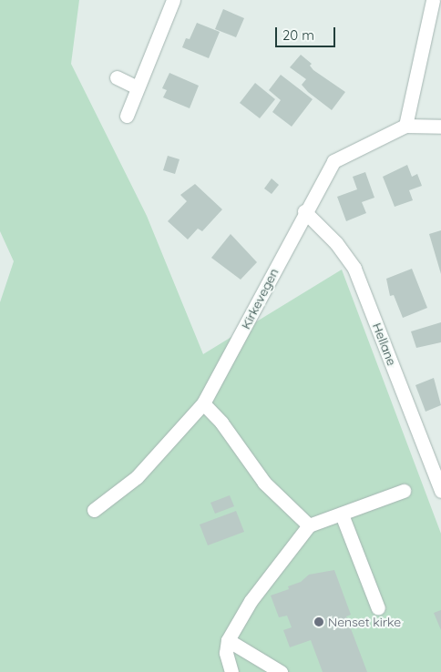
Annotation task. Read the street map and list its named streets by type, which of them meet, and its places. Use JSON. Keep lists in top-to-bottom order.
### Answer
{
  "streets": {
    "street": ["Kirkevegen", "Hellane"]
  },
  "crossings": [
    ["Kirkevegen", "Hellane"]
  ],
  "places": ["Nenset kirke"],
  "scale_bar": "20 m"
}
